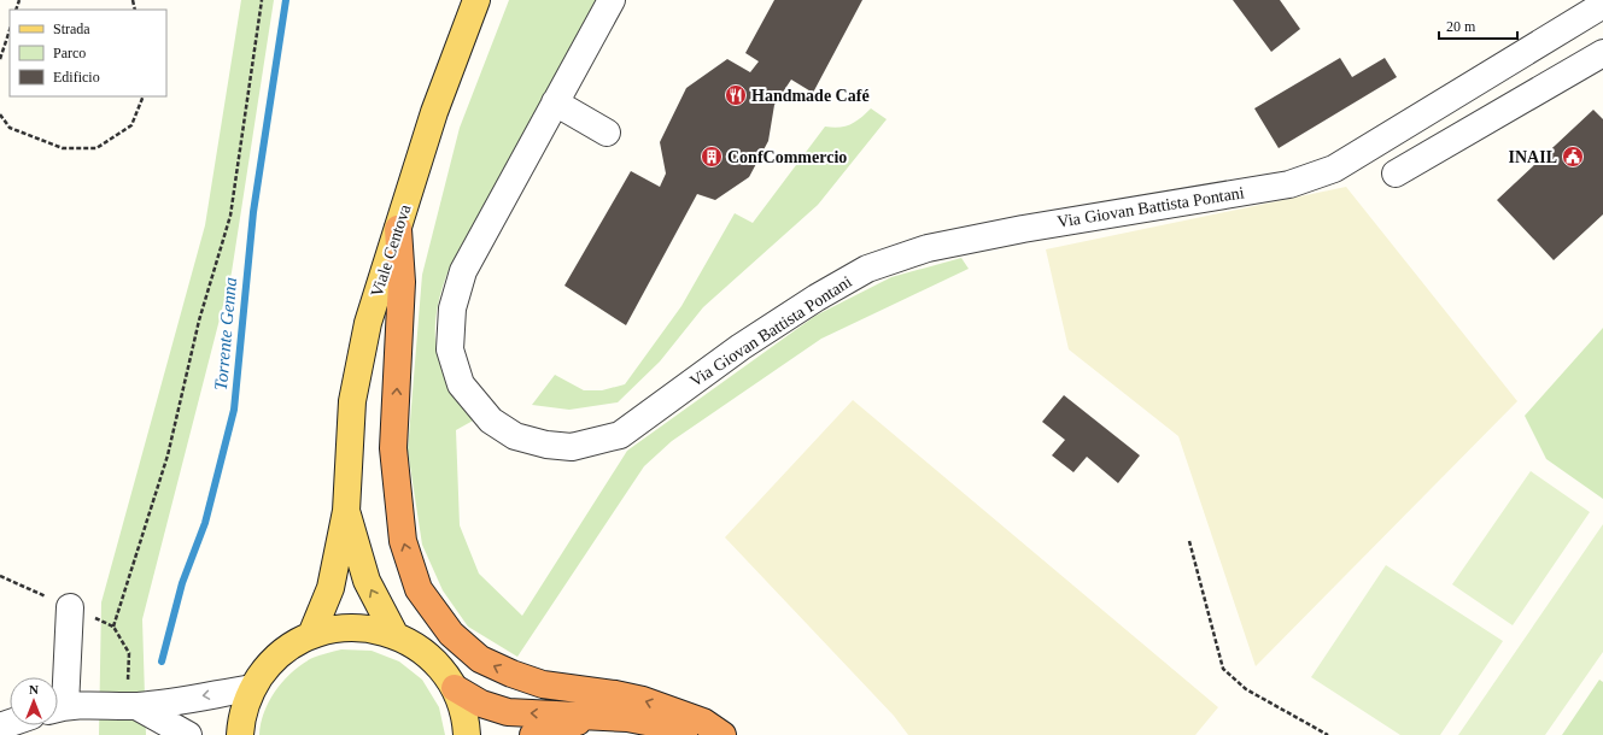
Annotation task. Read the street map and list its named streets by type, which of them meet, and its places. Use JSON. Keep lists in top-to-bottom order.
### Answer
{
  "streets": {
    "main road": ["Viale Centova"],
    "street": ["Via Giovan Battista Pontani"]
  },
  "water": ["Torrente Genna"],
  "places": {
    "restaurant": ["Handmade Café"],
    "building": ["ConfCommercio"],
    "public building": ["INAIL"]
  },
  "legend": ["Strada", "Parco", "Edificio"],
  "scale_bar": "20 m",
  "north": "top"
}
